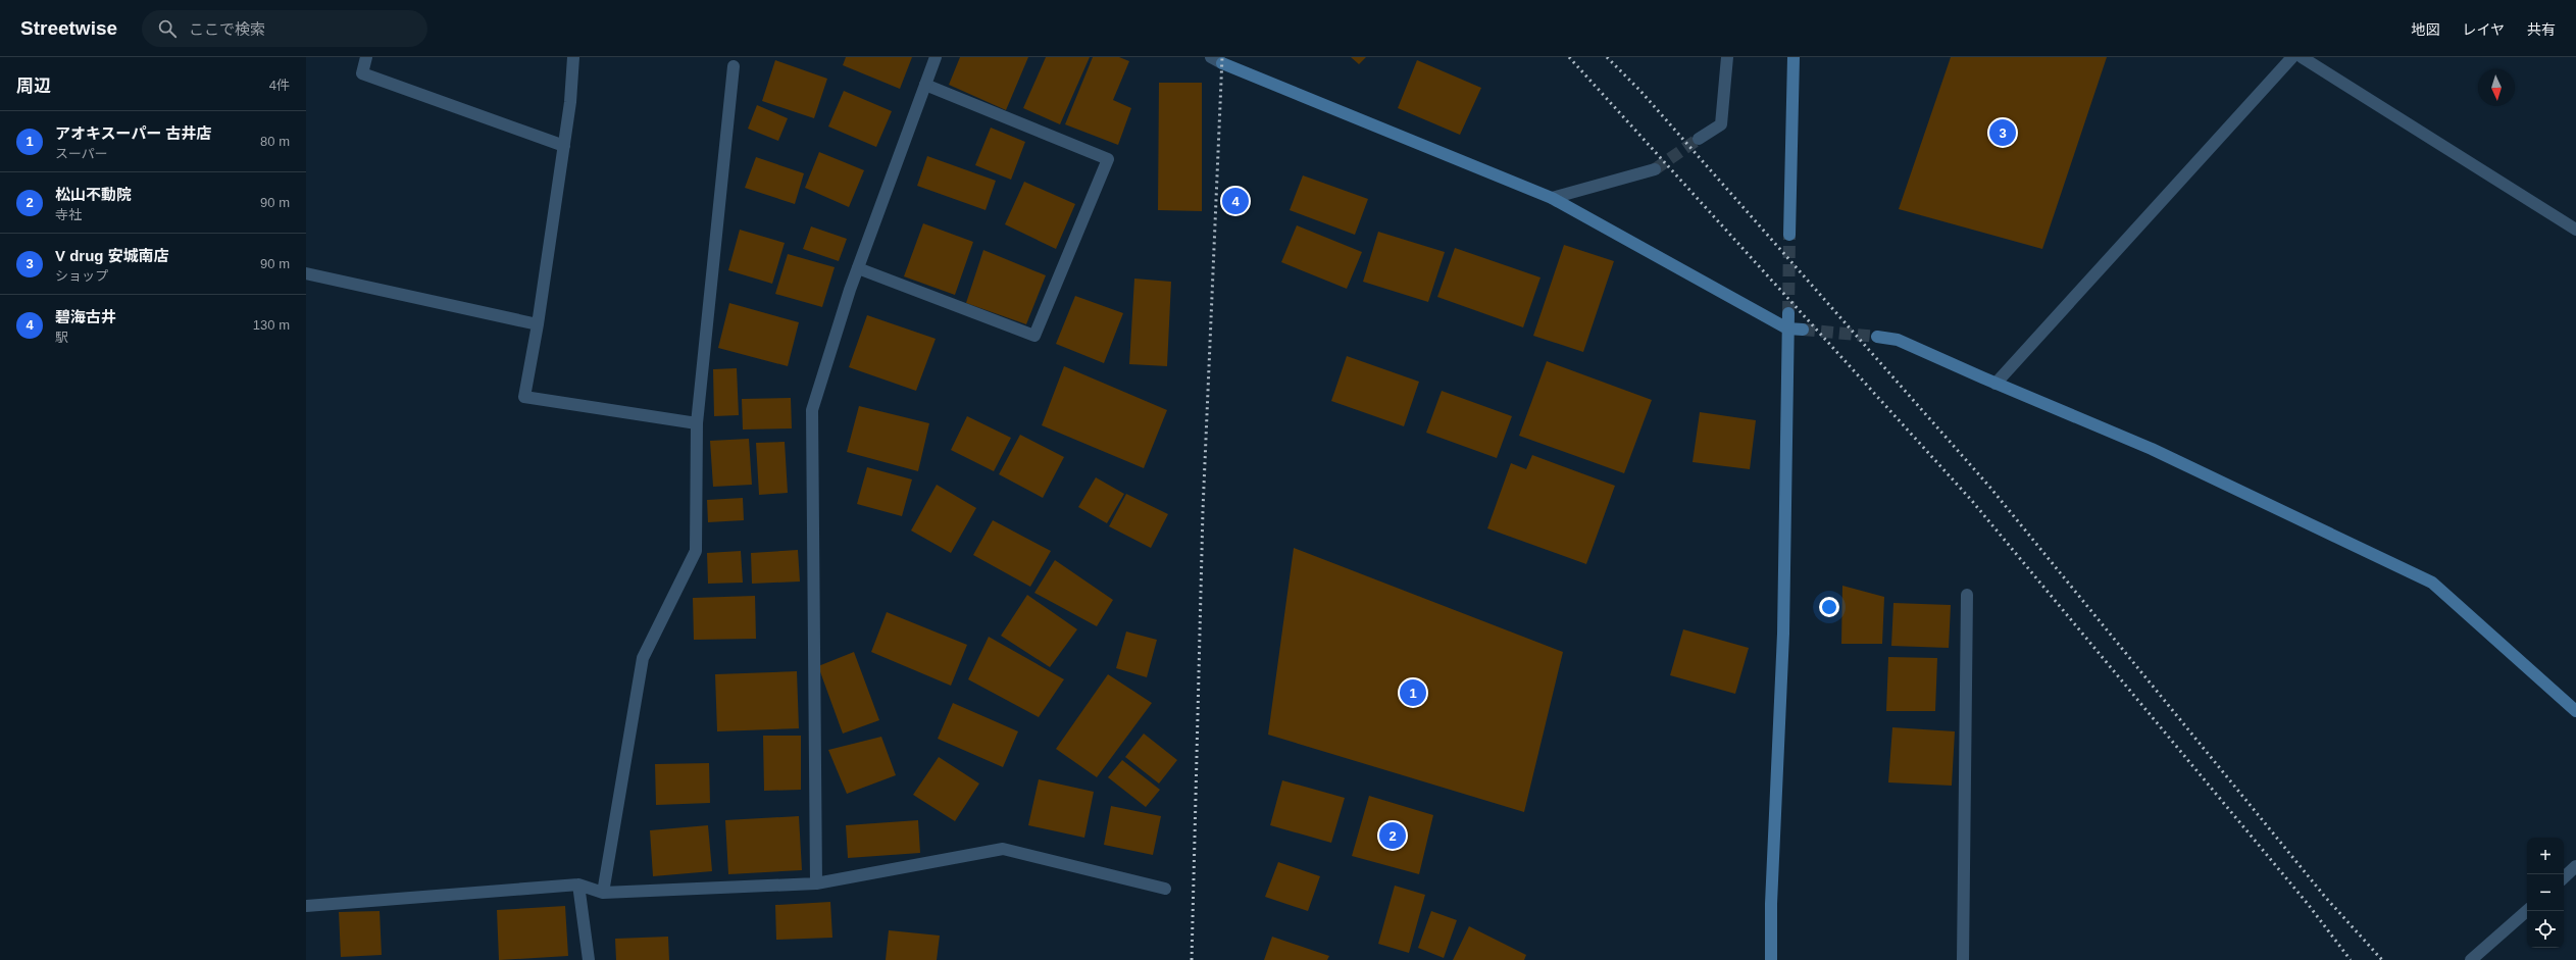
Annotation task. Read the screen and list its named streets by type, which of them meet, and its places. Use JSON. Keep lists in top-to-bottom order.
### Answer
{
  "north": "bottom",
  "page": {
    "header": "Streetwise",
    "search": "ここで検索",
    "nav": ["地図", "レイヤ", "共有"],
    "heading": ["周辺", "4件"],
    "list": [
      {
        "mark": "1",
        "name": "アオキスーパー 古井店",
        "note": "スーパー",
        "value": "80 m"
      },
      {
        "mark": "2",
        "name": "松山不動院",
        "note": "寺社",
        "value": "90 m"
      },
      {
        "mark": "3",
        "name": "V drug 安城南店",
        "note": "ショップ",
        "value": "90 m"
      },
      {
        "mark": "4",
        "name": "碧海古井",
        "note": "駅",
        "value": "130 m"
      }
    ],
    "pins": [
      "3",
      "4",
      "1",
      "2"
    ],
    "map_buttons": ["+", "−"]
  }
}
